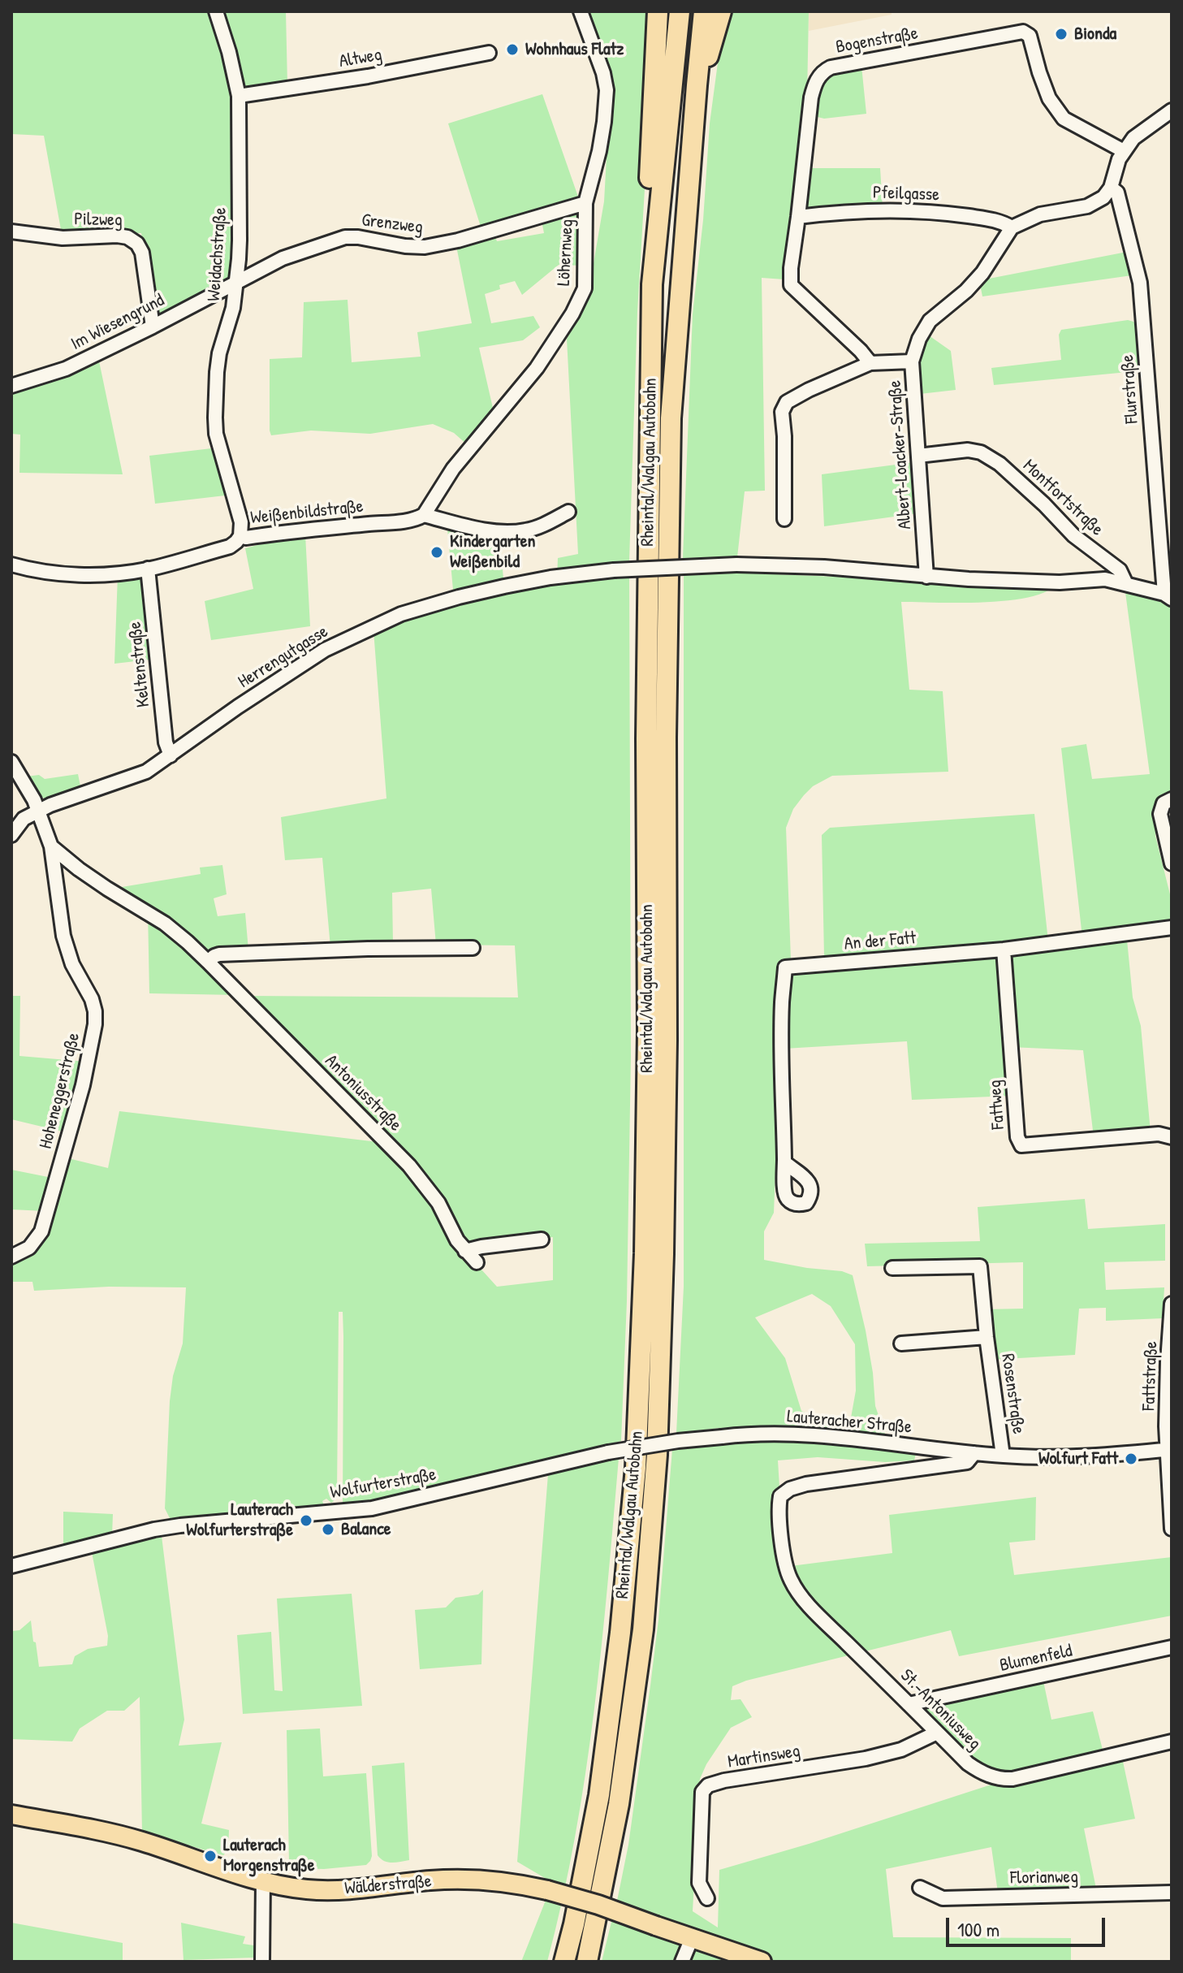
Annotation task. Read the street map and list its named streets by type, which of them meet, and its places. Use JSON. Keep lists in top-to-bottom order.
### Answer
{
  "streets": {
    "highway": ["Rheintal/Walgau Autobahn"],
    "main road": ["Wälderstraße"],
    "street": [
      "Bogenstraße",
      "Altweg",
      "Pfeilgasse",
      "Pilzweg",
      "Grenzweg",
      "Löhernweg",
      "Weidachstraße",
      "Im Wiesengrund",
      "Flurstraße",
      "Albert-Loacker-Straße",
      "Montfortstraße",
      "Weißenbildstraße",
      "Herrengutgasse",
      "Keltenstraße",
      "An der Fatt",
      "Hoheneggerstraße",
      "Antoniusstraße",
      "Fattweg",
      "Fattstraße",
      "Rosenstraße",
      "Lauteracher Straße",
      "Wolfurterstraße",
      "Blumenfeld",
      "St.-Antoniusweg",
      "Martinsweg",
      "Florianweg"
    ]
  },
  "crossings": [
    ["Bogenstraße", "Pfeilgasse"],
    ["Bogenstraße", "Albert-Loacker-Straße"],
    ["Altweg", "Weidachstraße"],
    ["Pfeilgasse", "Albert-Loacker-Straße"],
    ["Pilzweg", "Im Wiesengrund"],
    ["Grenzweg", "Löhernweg"],
    ["Grenzweg", "Weidachstraße"],
    ["Grenzweg", "Im Wiesengrund"],
    ["Löhernweg", "Weißenbildstraße"],
    ["Weidachstraße", "Im Wiesengrund"],
    ["Weidachstraße", "Weißenbildstraße"],
    ["Albert-Loacker-Straße", "Montfortstraße"],
    ["Albert-Loacker-Straße", "Herrengutgasse"],
    ["Weißenbildstraße", "Keltenstraße"],
    ["Herrengutgasse", "Keltenstraße"],
    ["An der Fatt", "Fattweg"],
    ["Hoheneggerstraße", "Antoniusstraße"],
    ["Fattstraße", "Lauteracher Straße"],
    ["Rosenstraße", "Lauteracher Straße"],
    ["Lauteracher Straße", "Wolfurterstraße"],
    ["Lauteracher Straße", "St.-Antoniusweg"],
    ["Blumenfeld", "St.-Antoniusweg"],
    ["St.-Antoniusweg", "Martinsweg"]
  ],
  "places": [
    "Bionda",
    "Wohnhaus Flatz",
    "Kindergarten Weißenbild",
    "Wolfurt Fatt",
    "Lauterach Wolfurterstraße",
    "Balance",
    "Lauterach Morgenstraße"
  ],
  "scale_bar": "100 m"
}
